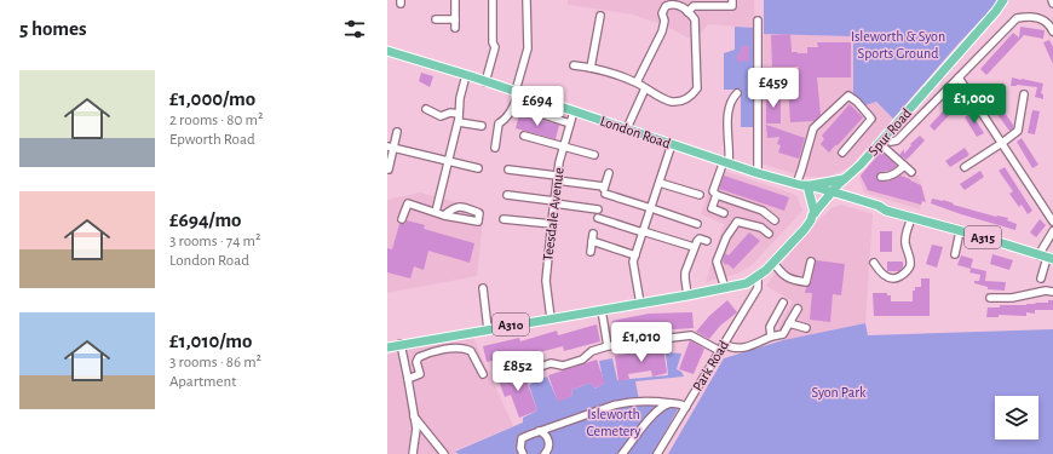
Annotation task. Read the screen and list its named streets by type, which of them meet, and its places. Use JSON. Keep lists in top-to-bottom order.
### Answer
{
  "streets": {
    "main road": [
      "London Road",
      "Spur Road",
      "A315",
      "A310"
    ],
    "street": ["Teesdale Avenue", "Park Road"]
  },
  "crossings": [
    ["London Road", "Spur Road"],
    ["London Road", "Teesdale Avenue"],
    ["London Road", "A310"],
    ["Spur Road", "A310"],
    ["Teesdale Avenue", "A310"],
    ["A310", "Park Road"]
  ],
  "parks": ["Isleworth & Syon Sports Ground", "Syon Park", "Isleworth Cemetery"],
  "page": {
    "heading": "5 homes",
    "list": [
      {
        "name": "£1,000/mo",
        "note": "2 rooms · 80 m² · Epworth Road"
      },
      {
        "name": "£694/mo",
        "note": "3 rooms · 74 m² · London Road"
      },
      {
        "name": "£1,010/mo",
        "note": "3 rooms · 86 m² · Apartment"
      }
    ],
    "price": [
      "£459",
      "£1,000",
      "£694",
      "£1,010",
      "£852"
    ]
  }
}
